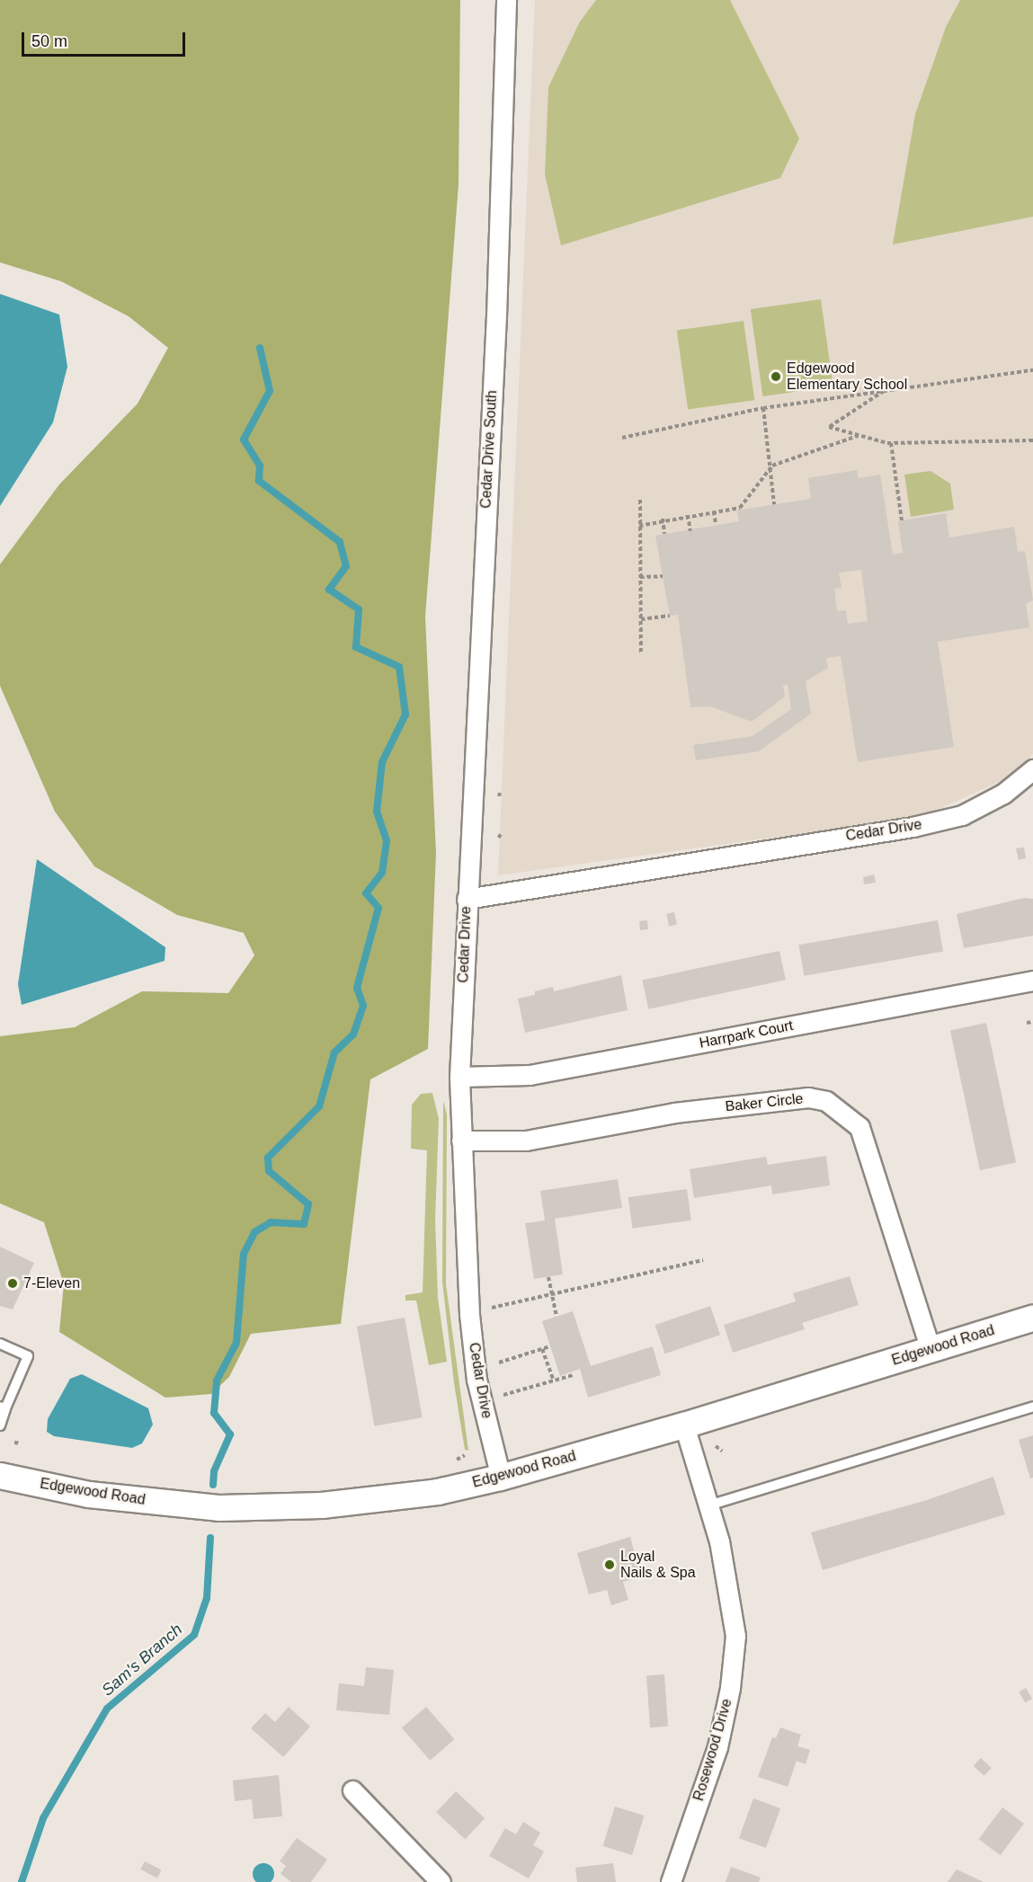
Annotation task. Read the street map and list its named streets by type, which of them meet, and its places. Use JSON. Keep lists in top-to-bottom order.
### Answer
{
  "streets": {
    "main road": ["Edgewood Road"],
    "street": [
      "Cedar Drive South",
      "Cedar Drive",
      "Harrpark Court",
      "Baker Circle",
      "Rosewood Drive"
    ]
  },
  "crossings": [
    ["Cedar Drive South", "Cedar Drive"],
    ["Cedar Drive", "Harrpark Court"],
    ["Cedar Drive", "Baker Circle"],
    ["Cedar Drive", "Edgewood Road"],
    ["Baker Circle", "Edgewood Road"],
    ["Edgewood Road", "Rosewood Drive"]
  ],
  "water": ["Sam's Branch"],
  "places": ["Edgewood Elementary School", "7-Eleven", "Loyal Nails & Spa"],
  "scale_bar": "50 m"
}
